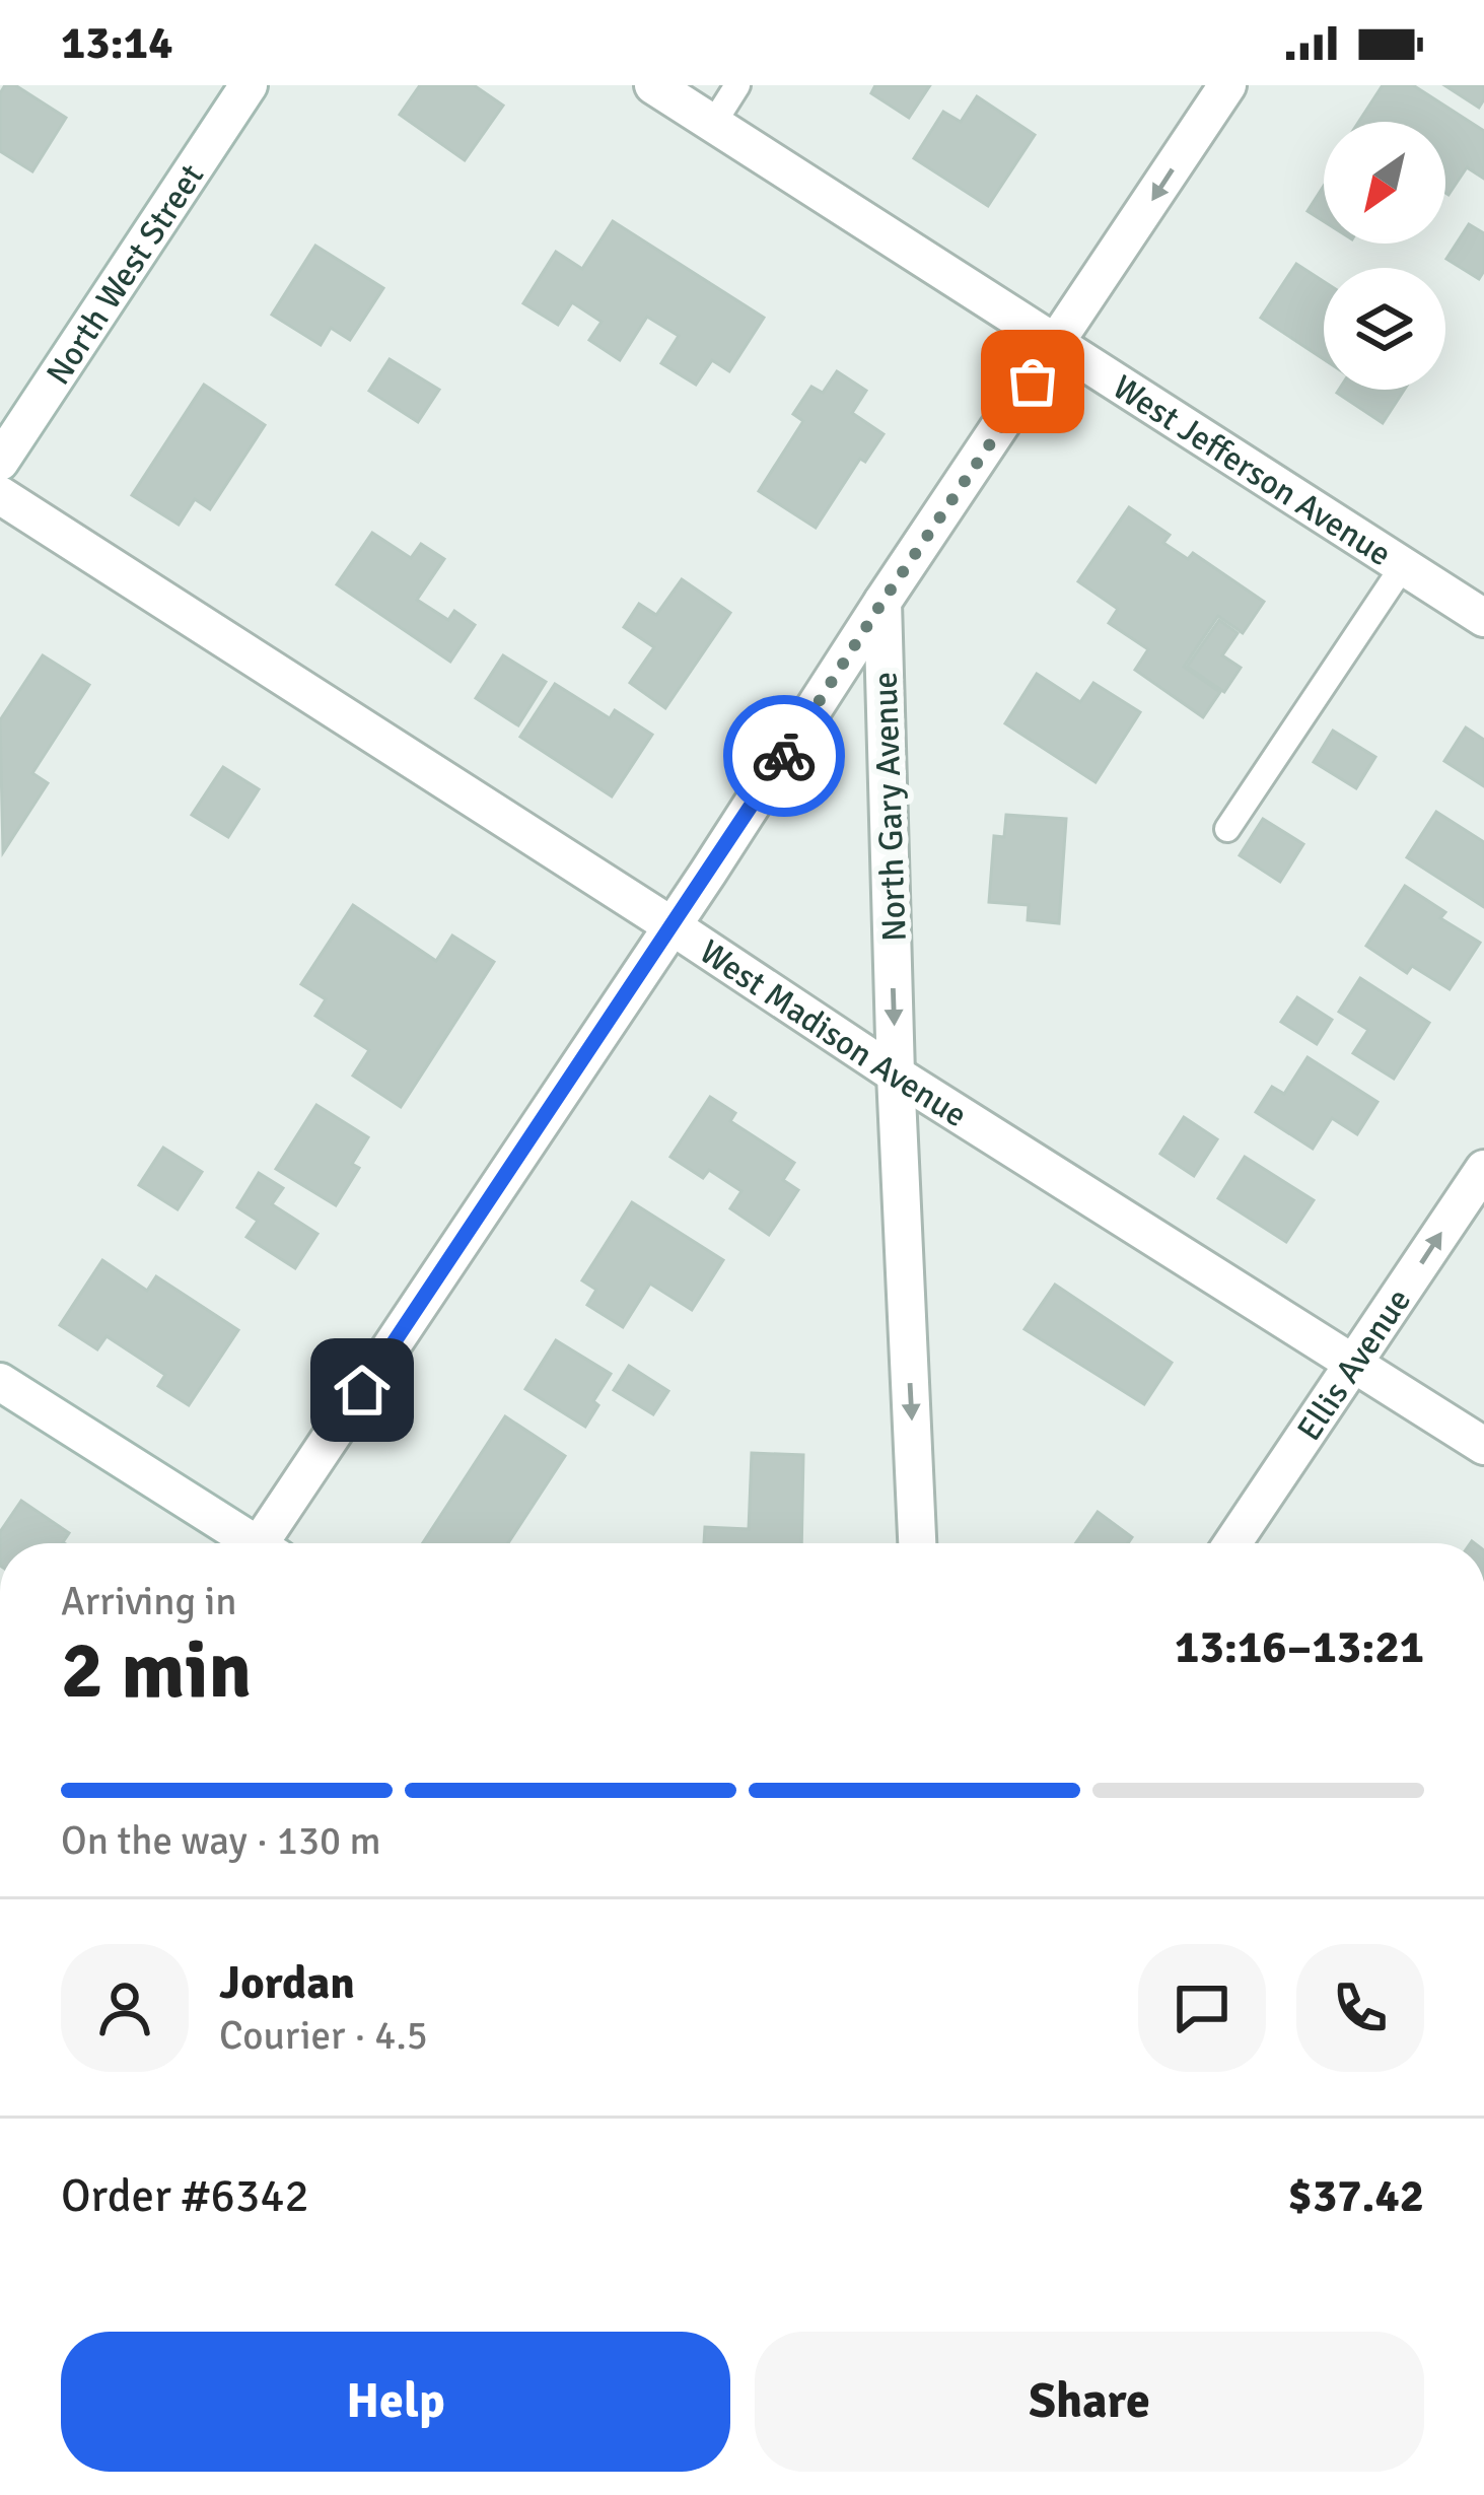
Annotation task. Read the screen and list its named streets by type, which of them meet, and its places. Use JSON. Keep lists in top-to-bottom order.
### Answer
{
  "streets": {
    "street": [
      "North West Street",
      "West Jefferson Avenue",
      "North Gary Avenue",
      "West Madison Avenue",
      "Ellis Avenue"
    ]
  },
  "crossings": [
    ["North Gary Avenue", "West Madison Avenue"],
    ["West Madison Avenue", "Ellis Avenue"]
  ],
  "one_way": ["North Gary Avenue", "Ellis Avenue"],
  "north": "bottom left",
  "page": {
    "status": "13:14",
    "heading": ["2 min", "Arriving in", "13:16–13:21"],
    "panel": [
      "Jordan",
      "Courier · 4.5",
      "Order #6342",
      "$37.42"
    ],
    "bar": "On the way · 130 m",
    "buttons": ["Help", "Share"]
  }
}
